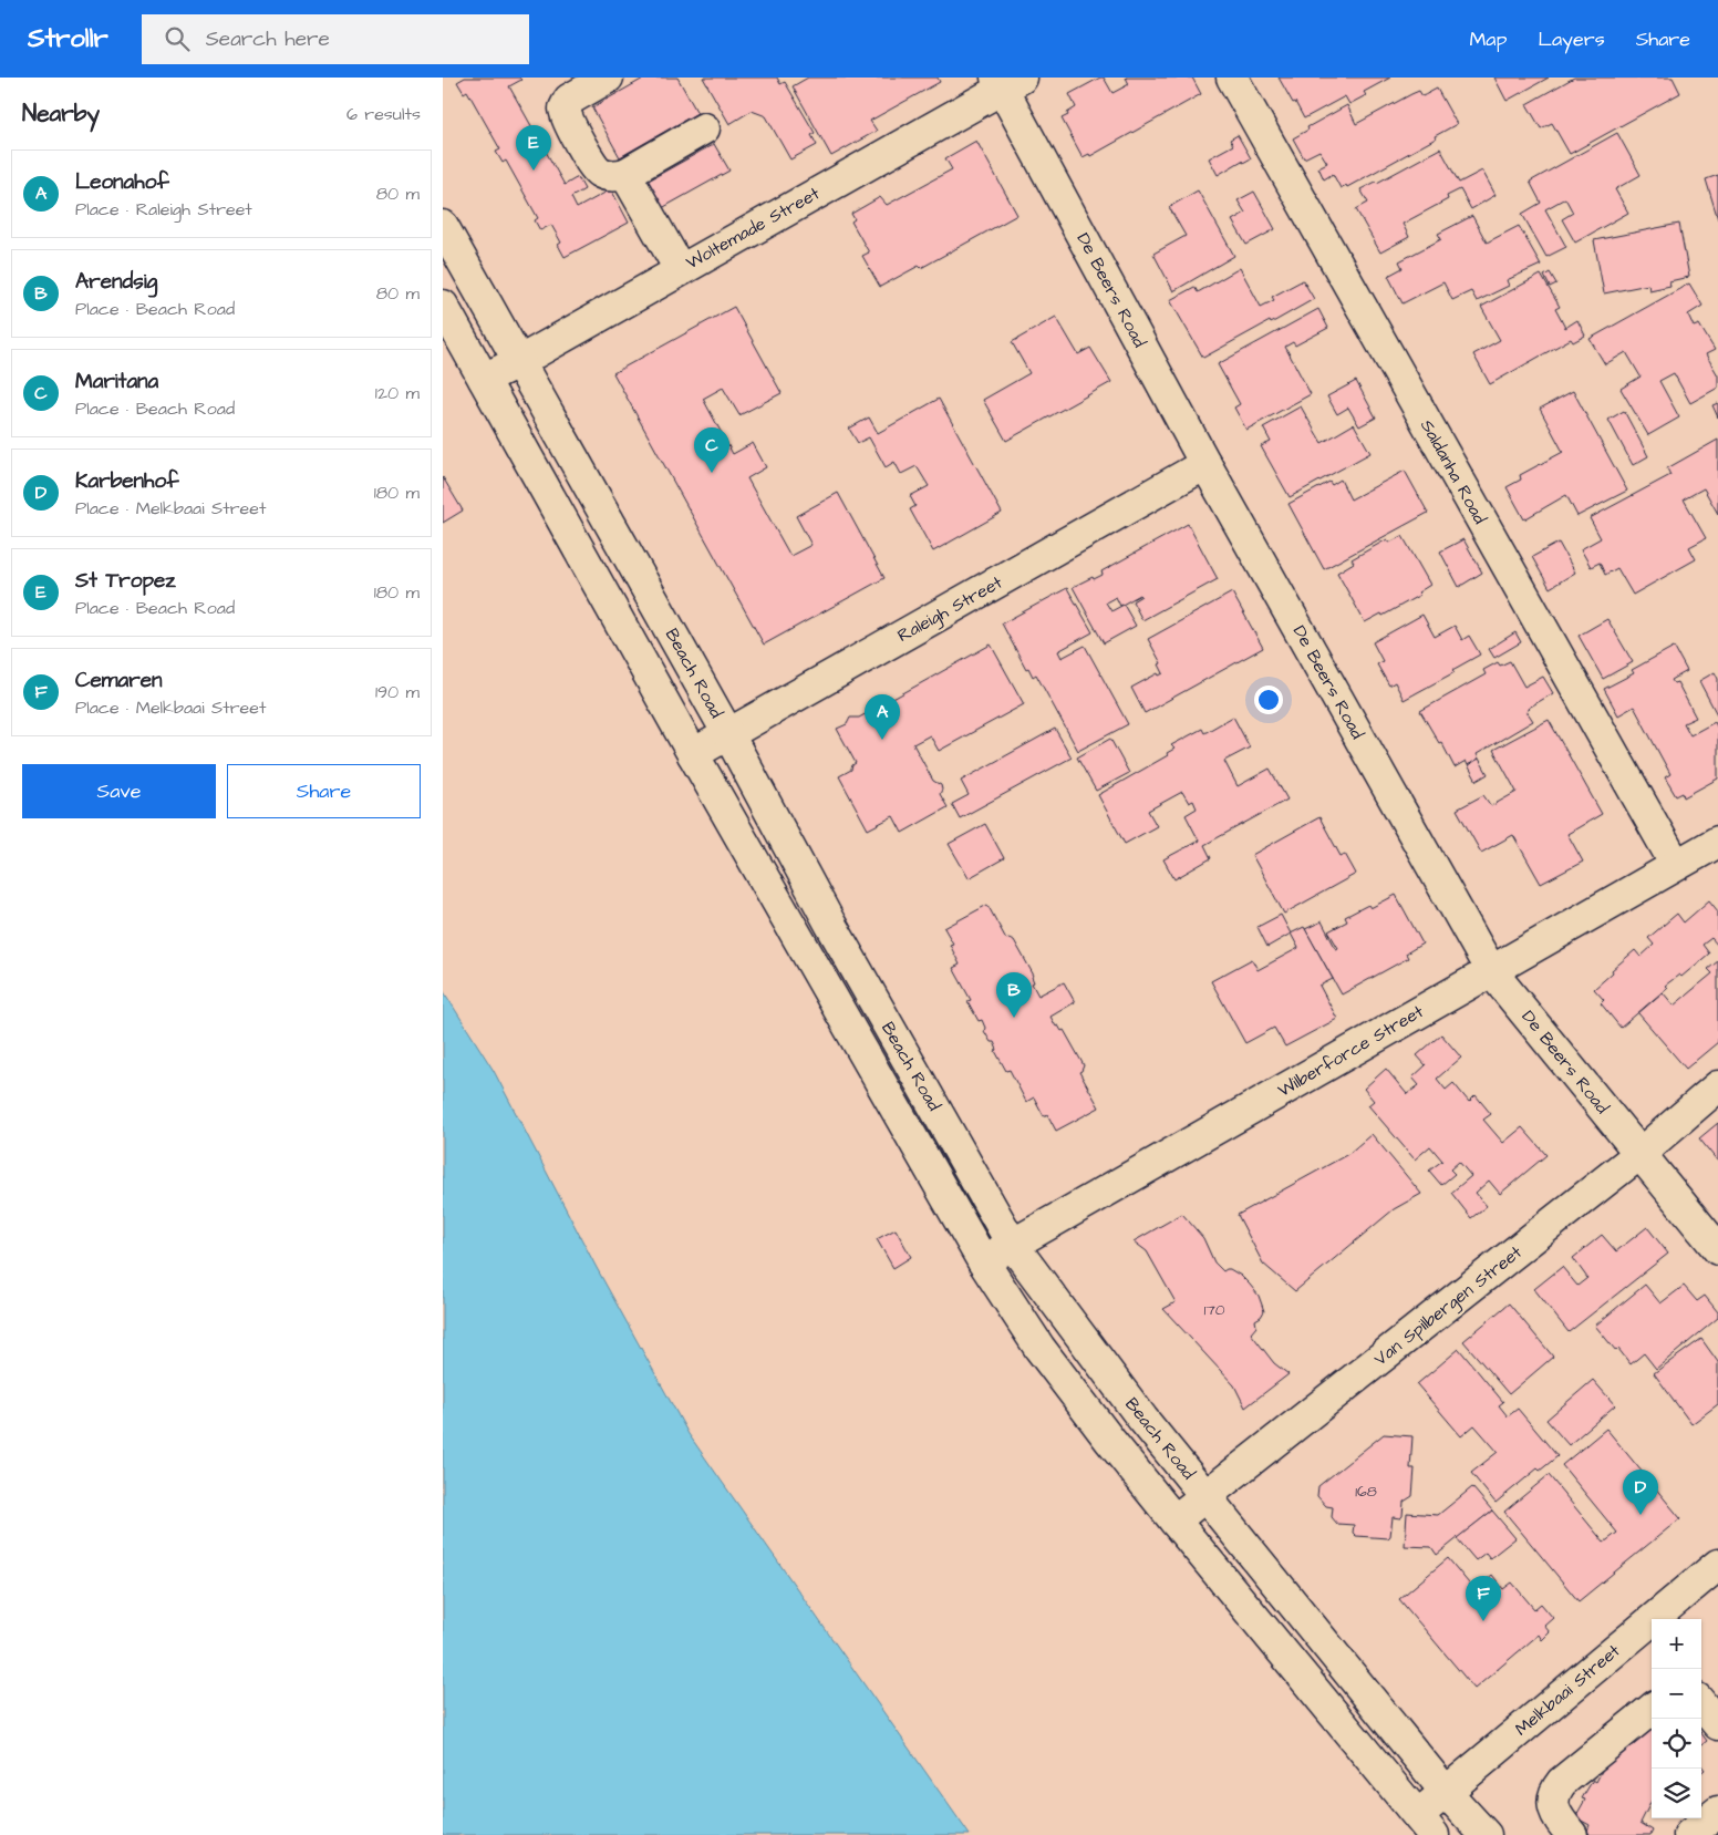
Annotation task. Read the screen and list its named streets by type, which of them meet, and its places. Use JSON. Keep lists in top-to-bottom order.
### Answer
{
  "streets": {
    "street": [
      "Woltemade Street",
      "De Beers Road",
      "Saldanha Road",
      "Raleigh Street",
      "Beach Road",
      "Wilberforce Street",
      "Van Spilbergen Street",
      "Melkbaai Street"
    ]
  },
  "crossings": [
    ["Woltemade Street", "De Beers Road"],
    ["Woltemade Street", "Beach Road"],
    ["De Beers Road", "Raleigh Street"],
    ["De Beers Road", "Wilberforce Street"],
    ["De Beers Road", "Van Spilbergen Street"],
    ["Saldanha Road", "Wilberforce Street"],
    ["Raleigh Street", "Beach Road"],
    ["Beach Road", "Wilberforce Street"],
    ["Beach Road", "Van Spilbergen Street"],
    ["Beach Road", "Melkbaai Street"]
  ],
  "house_numbers": ["170", "168"],
  "page": {
    "header": "Strollr",
    "search": "Search here",
    "nav": ["Map", "Layers", "Share"],
    "heading": ["Nearby", "6 results"],
    "pins": [
      "E",
      "C",
      "A",
      "B",
      "D",
      "F"
    ],
    "list": [
      {
        "mark": "A",
        "name": "Leonahof",
        "note": "Place · Raleigh Street",
        "value": "80 m"
      },
      {
        "mark": "B",
        "name": "Arendsig",
        "note": "Place · Beach Road",
        "value": "80 m"
      },
      {
        "mark": "C",
        "name": "Maritana",
        "note": "Place · Beach Road",
        "value": "120 m"
      },
      {
        "mark": "D",
        "name": "Karbenhof",
        "note": "Place · Melkbaai Street",
        "value": "180 m"
      },
      {
        "mark": "E",
        "name": "St Tropez",
        "note": "Place · Beach Road",
        "value": "180 m"
      },
      {
        "mark": "F",
        "name": "Cemaren",
        "note": "Place · Melkbaai Street",
        "value": "190 m"
      }
    ],
    "buttons": ["Save", "Share"],
    "map_buttons": ["+", "−"]
  }
}
